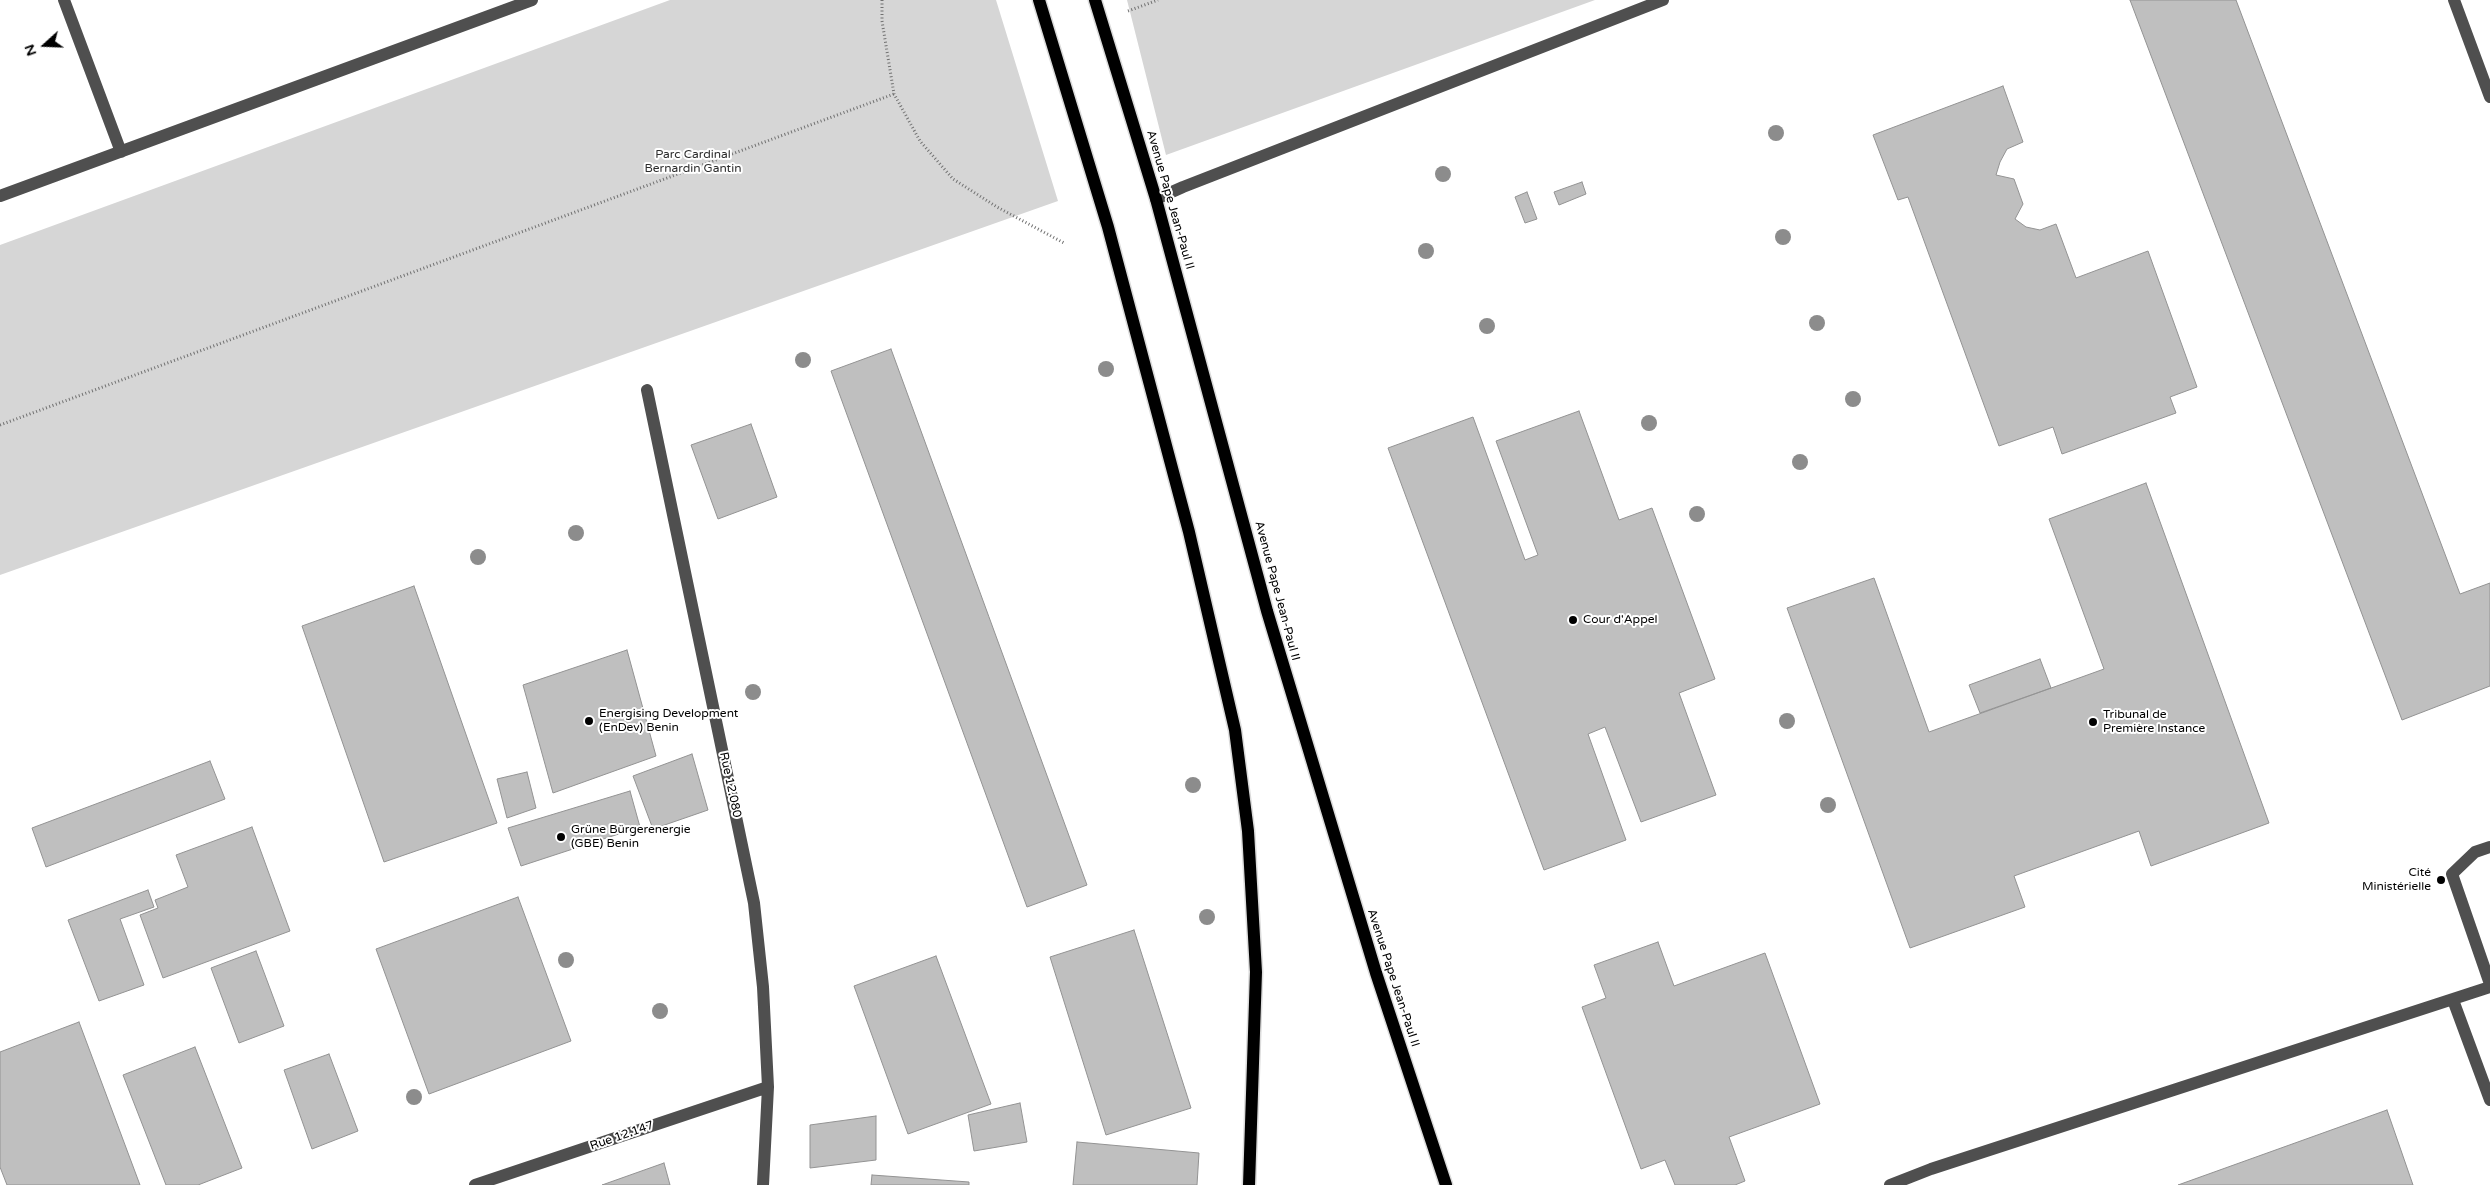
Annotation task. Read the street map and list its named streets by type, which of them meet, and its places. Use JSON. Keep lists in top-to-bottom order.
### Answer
{
  "streets": {
    "main road": ["Avenue Pape Jean-Paul II"],
    "street": ["Rue 12.080", "Rue 12.147"]
  },
  "crossings": [
    ["Rue 12.080", "Rue 12.147"]
  ],
  "parks": ["Parc Cardinal Bernardin Gantin"],
  "places": [
    "Cour d'Appel",
    "Energising Development (EnDev) Benin",
    "Tribunal de Première Instance",
    "Grüne Bürgerenergie (GBE) Benin",
    "Cité Ministérielle"
  ],
  "north": "left"
}
